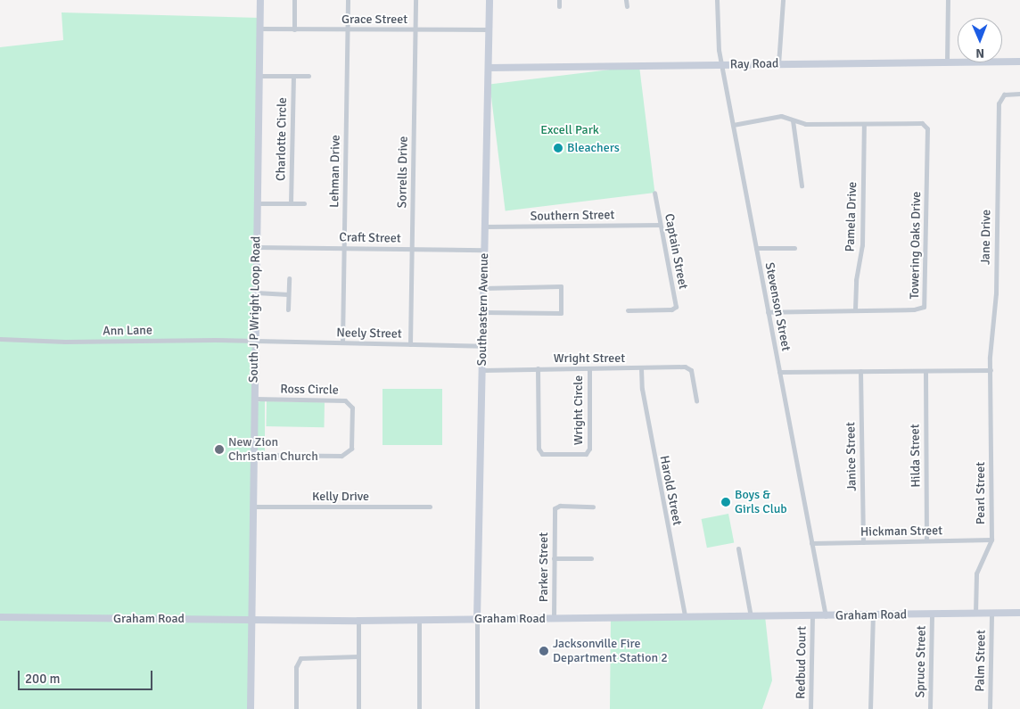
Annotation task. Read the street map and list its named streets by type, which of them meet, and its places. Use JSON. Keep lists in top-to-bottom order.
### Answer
{
  "streets": {
    "main road": [
      "Ray Road",
      "South J P Wright Loop Road",
      "Southeastern Avenue",
      "Graham Road"
    ],
    "street": [
      "Grace Street",
      "Charlotte Circle",
      "Lehman Drive",
      "Sorrells Drive",
      "Southern Street",
      "Pamela Drive",
      "Jane Drive",
      "Craft Street",
      "Towering Oaks Drive",
      "Captain Street",
      "Stevenson Street",
      "Ann Lane",
      "Neely Street",
      "Wright Street",
      "Ross Circle",
      "Wright Circle",
      "Hilda Street",
      "Janice Street",
      "Harold Street",
      "Pearl Street",
      "Kelly Drive",
      "Hickman Street",
      "Parker Street",
      "Palm Street",
      "Spruce Street",
      "Redbud Court"
    ]
  },
  "crossings": [
    ["Grace Street", "Lehman Drive"],
    ["Grace Street", "Sorrells Drive"],
    ["Grace Street", "South J P Wright Loop Road"],
    ["Grace Street", "Southeastern Avenue"],
    ["Ray Road", "Stevenson Street"],
    ["Ray Road", "Southeastern Avenue"],
    ["Lehman Drive", "Craft Street"],
    ["Lehman Drive", "Neely Street"],
    ["Sorrells Drive", "Craft Street"],
    ["Sorrells Drive", "Neely Street"],
    ["Southern Street", "Captain Street"],
    ["Southern Street", "Southeastern Avenue"],
    ["Pamela Drive", "Towering Oaks Drive"],
    ["Jane Drive", "Pearl Street"],
    ["Craft Street", "South J P Wright Loop Road"],
    ["Craft Street", "Southeastern Avenue"],
    ["Towering Oaks Drive", "Stevenson Street"],
    ["Stevenson Street", "Hickman Street"],
    ["Stevenson Street", "Graham Road"],
    ["South J P Wright Loop Road", "Ann Lane"],
    ["South J P Wright Loop Road", "Neely Street"],
    ["South J P Wright Loop Road", "Ross Circle"],
    ["South J P Wright Loop Road", "Kelly Drive"],
    ["South J P Wright Loop Road", "Graham Road"],
    ["Southeastern Avenue", "Neely Street"],
    ["Southeastern Avenue", "Wright Street"],
    ["Southeastern Avenue", "Graham Road"],
    ["Ann Lane", "Neely Street"],
    ["Wright Street", "Wright Circle"],
    ["Wright Street", "Harold Street"],
    ["Hilda Street", "Hickman Street"],
    ["Janice Street", "Hickman Street"],
    ["Harold Street", "Graham Road"],
    ["Pearl Street", "Hickman Street"],
    ["Pearl Street", "Graham Road"],
    ["Parker Street", "Graham Road"],
    ["Graham Road", "Palm Street"],
    ["Graham Road", "Spruce Street"],
    ["Graham Road", "Redbud Court"]
  ],
  "parks": ["Excell Park"],
  "places": [
    "Bleachers",
    "New Zion Christian Church",
    "Boys & Girls Club",
    "Jacksonville Fire Department Station 2"
  ],
  "scale_bar": "200 m",
  "north": "bottom"
}
